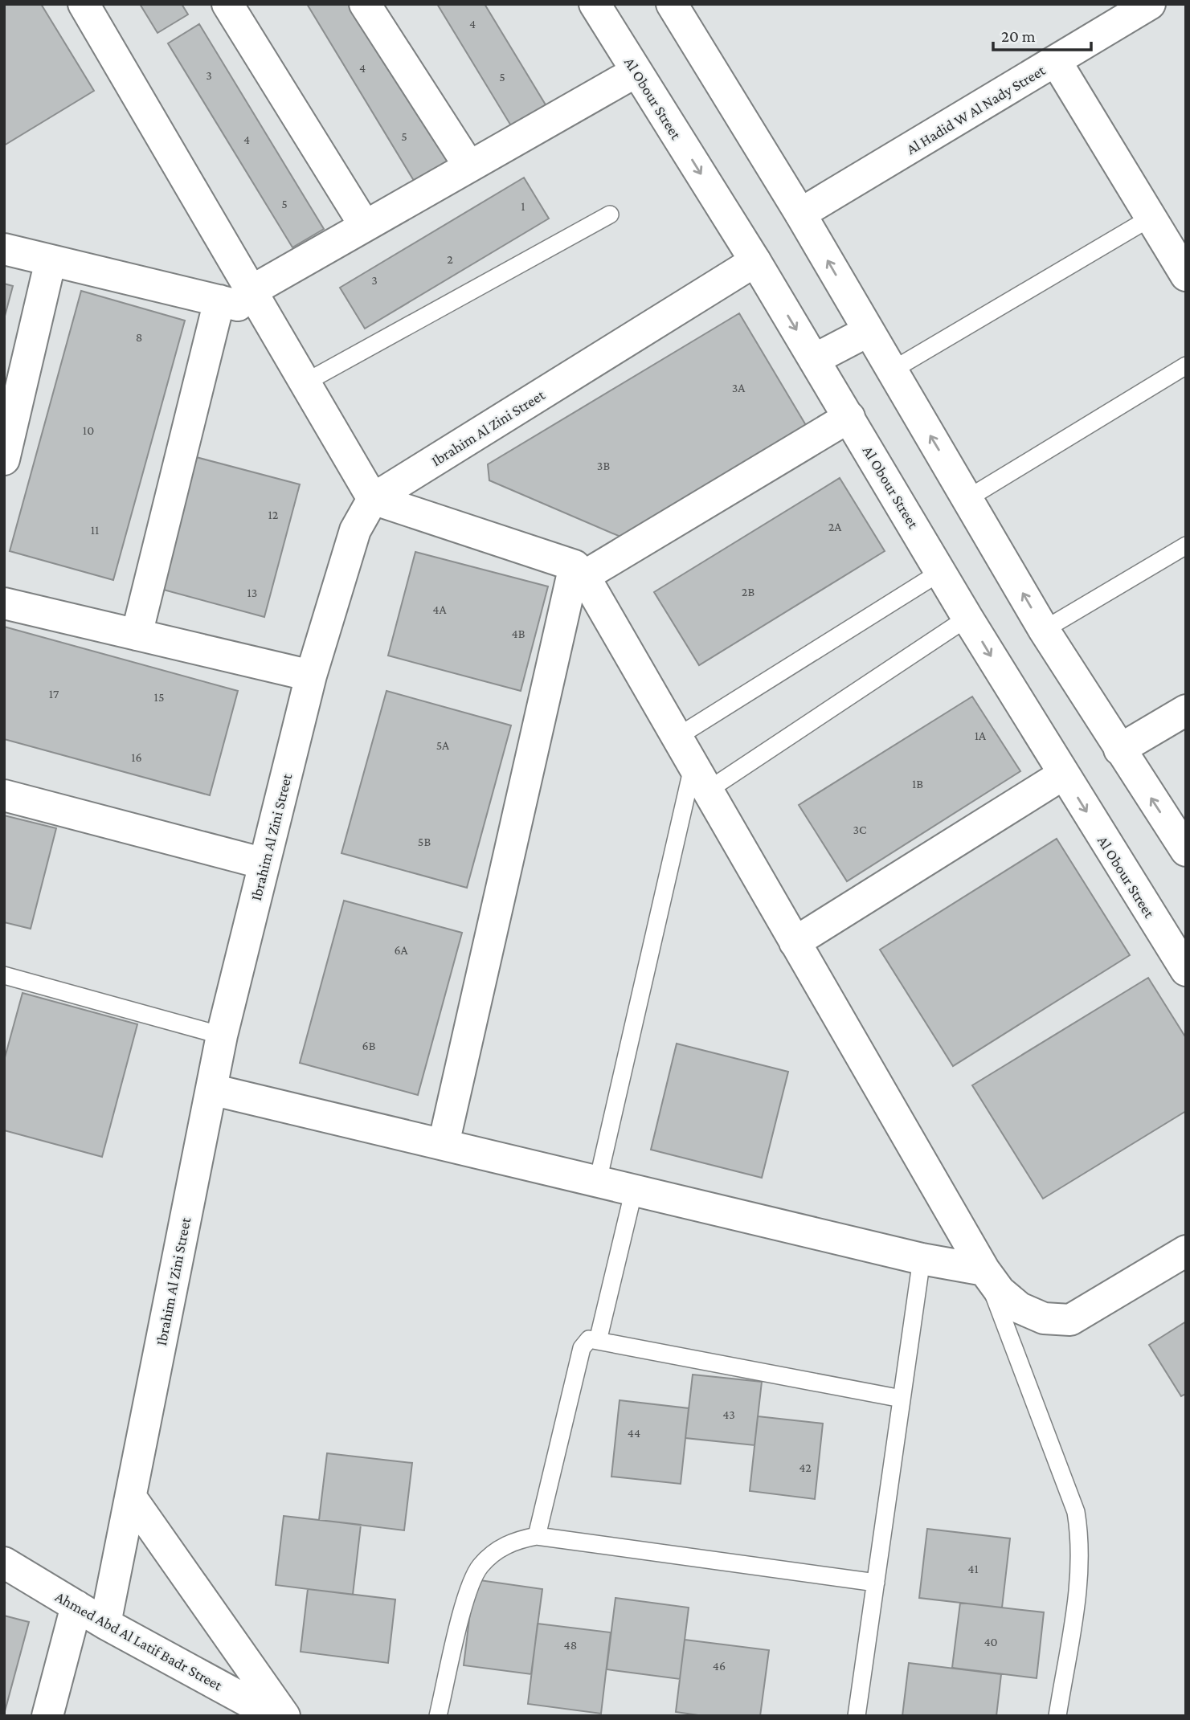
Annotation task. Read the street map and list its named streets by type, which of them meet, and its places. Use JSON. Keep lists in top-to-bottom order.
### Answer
{
  "streets": {
    "street": [
      "Al Obour Street",
      "Al Hadid W Al Nady Street",
      "Ibrahim Al Zini Street",
      "Ahmed Abd Al Latif Badr Street"
    ]
  },
  "crossings": [
    ["Al Obour Street", "Ibrahim Al Zini Street"],
    ["Ibrahim Al Zini Street", "Ahmed Abd Al Latif Badr Street"]
  ],
  "house_numbers": [
    "4",
    "4",
    "3",
    "5",
    "5",
    "4",
    "5",
    "1",
    "2",
    "3",
    "8",
    "3A",
    "10",
    "3B",
    "12",
    "2A",
    "11",
    "2B",
    "13",
    "4A",
    "4B",
    "17",
    "15",
    "1A",
    "5A",
    "16",
    "1B",
    "3C",
    "5B",
    "6A",
    "6B",
    "43",
    "44",
    "42",
    "41",
    "40",
    "48",
    "46"
  ],
  "scale_bar": "20 m"
}
